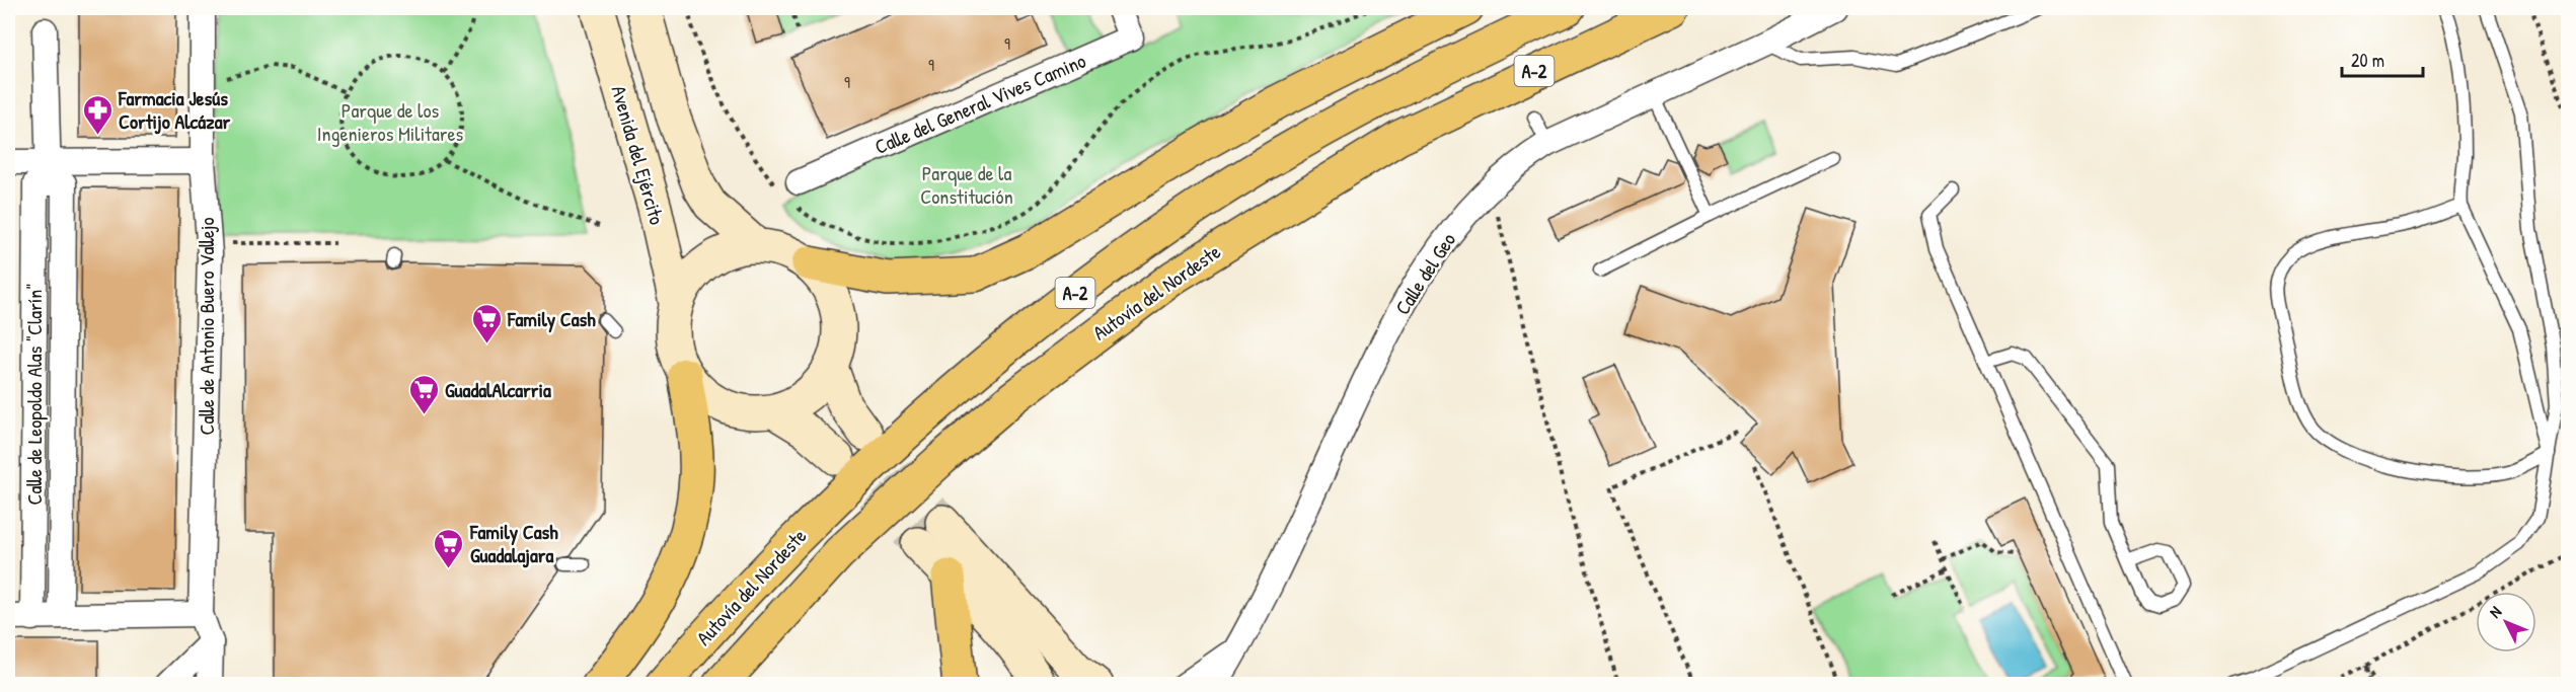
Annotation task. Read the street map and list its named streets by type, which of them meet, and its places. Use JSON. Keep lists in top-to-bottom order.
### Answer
{
  "streets": {
    "highway": ["A-2", "Autovía del Nordeste"],
    "main road": ["Avenida del Ejército"],
    "street": [
      "Calle del General Vives Camino",
      "Calle del Geo",
      "Calle de Antonio Buero Vallejo",
      "Calle de Leopoldo Alas \"Clarín\""
    ]
  },
  "parks": ["Parque de los Ingenieros Militares", "Parque de la Constitución"],
  "places": {
    "pharmacy": ["Farmacia Jesús Cortijo Alcázar"],
    "supermarket": ["Family Cash", "GuadalAlcarria", "Family Cash Guadalajara"]
  },
  "house_numbers": ["9", "9", "9"],
  "scale_bar": "20 m",
  "north": "top left"
}
